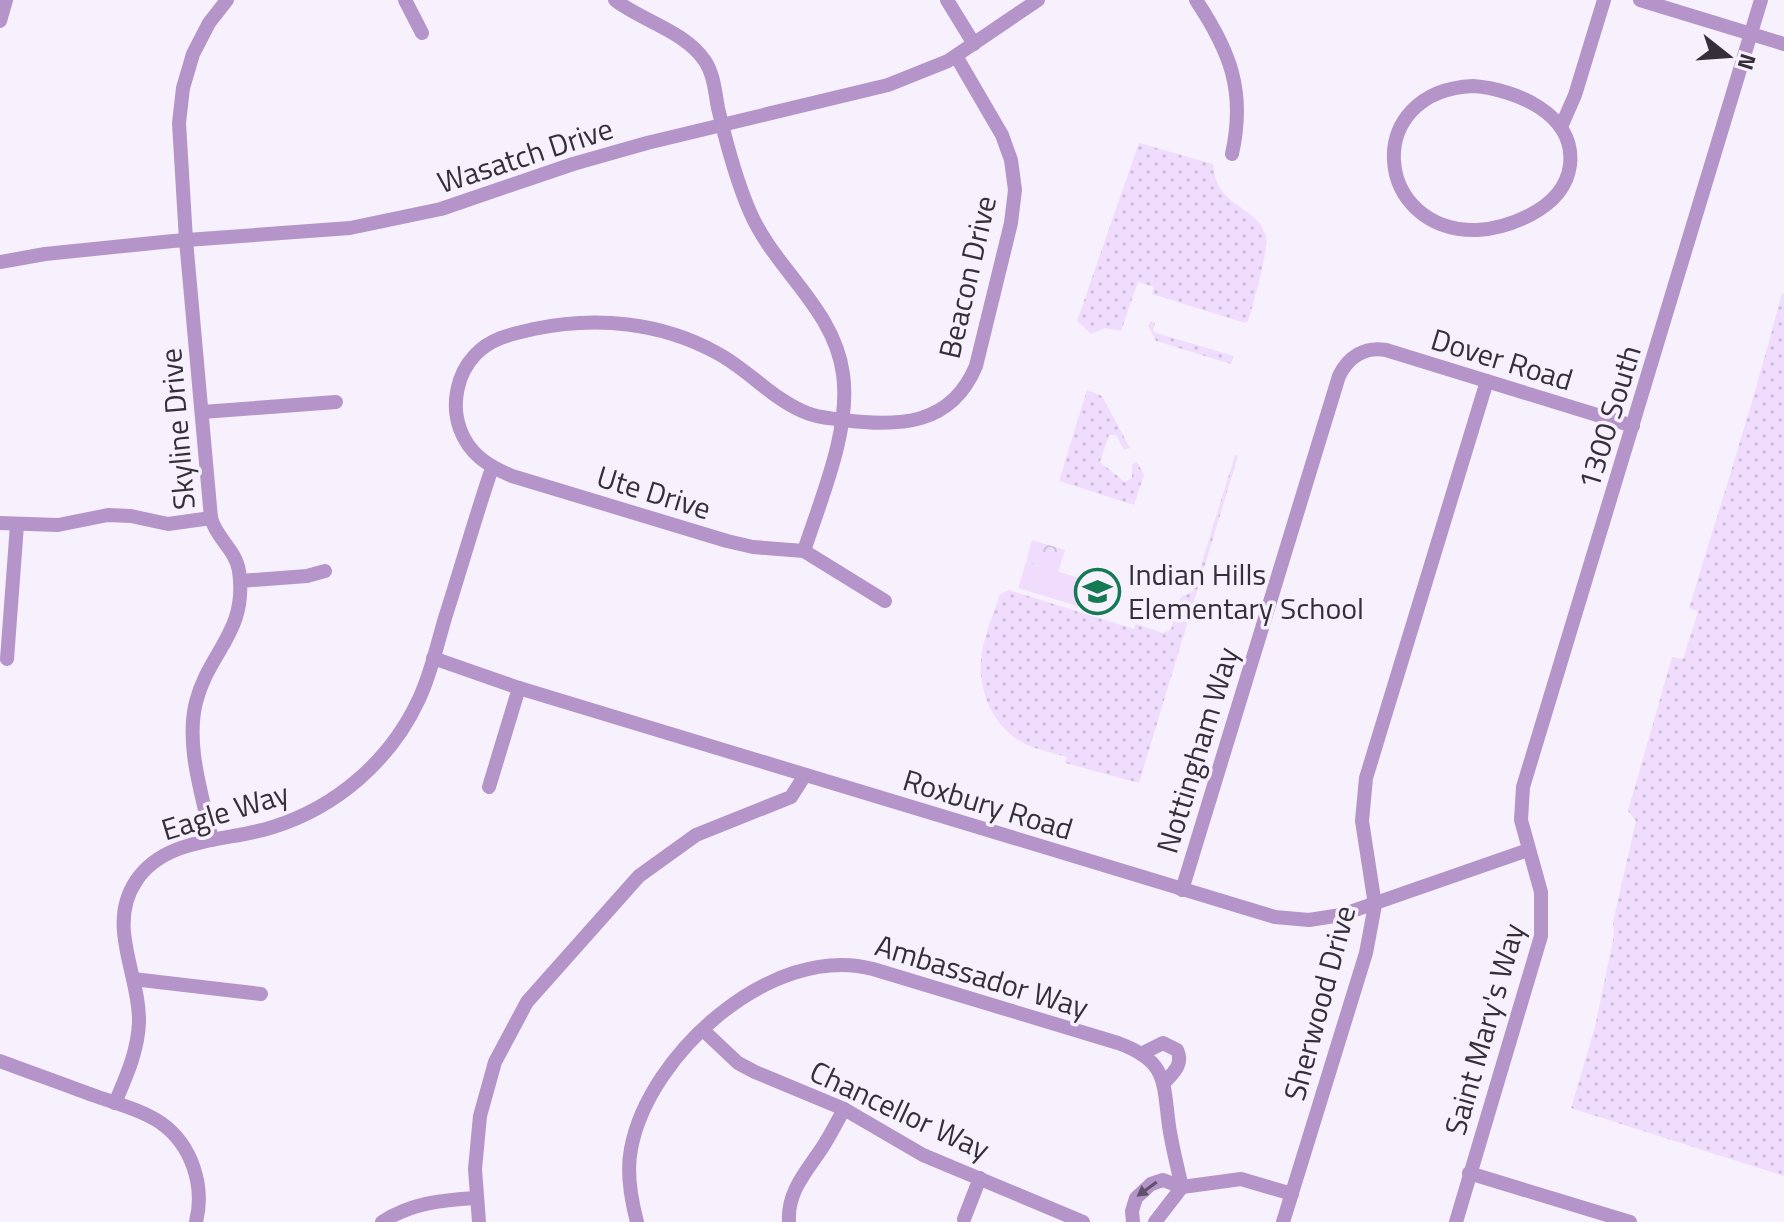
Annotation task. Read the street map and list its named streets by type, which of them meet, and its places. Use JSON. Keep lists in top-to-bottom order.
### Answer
{
  "streets": {
    "street": [
      "Wasatch Drive",
      "Beacon Drive",
      "Dover Road",
      "1300 South",
      "Skyline Drive",
      "Ute Drive",
      "Nottingham Way",
      "Roxbury Road",
      "Eagle Way",
      "Ambassador Way",
      "Sherwood Drive",
      "Saint Mary's Way",
      "Chancellor Way"
    ]
  },
  "crossings": [
    ["Wasatch Drive", "Beacon Drive"],
    ["Wasatch Drive", "Skyline Drive"],
    ["Beacon Drive", "Ute Drive"],
    ["Beacon Drive", "Eagle Way"],
    ["Dover Road", "1300 South"],
    ["Dover Road", "Nottingham Way"],
    ["Dover Road", "Sherwood Drive"],
    ["1300 South", "Roxbury Road"],
    ["1300 South", "Saint Mary's Way"],
    ["Skyline Drive", "Eagle Way"],
    ["Ute Drive", "Eagle Way"],
    ["Nottingham Way", "Roxbury Road"],
    ["Roxbury Road", "Eagle Way"],
    ["Roxbury Road", "Sherwood Drive"],
    ["Roxbury Road", "Saint Mary's Way"],
    ["Ambassador Way", "Chancellor Way"]
  ],
  "places": {
    "school or university": ["Indian Hills Elementary School"]
  },
  "north": "right"
}
